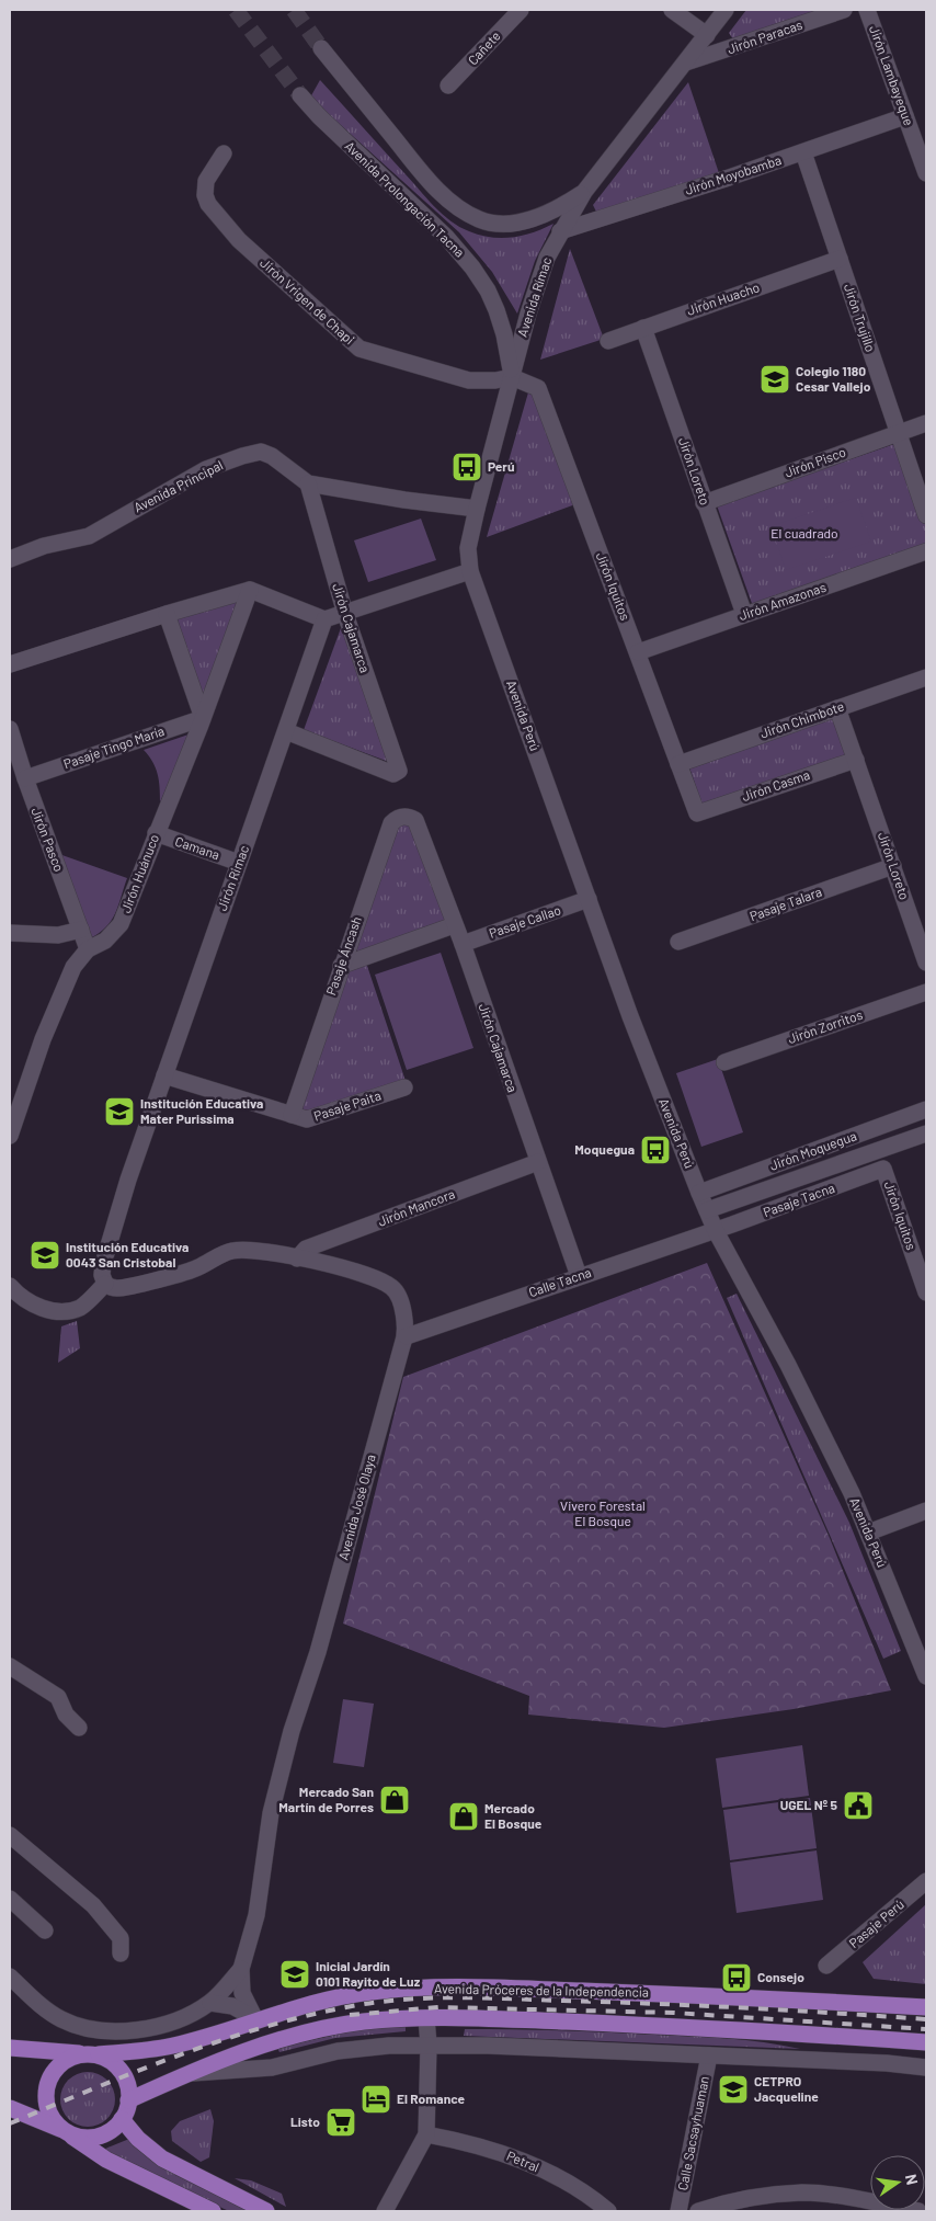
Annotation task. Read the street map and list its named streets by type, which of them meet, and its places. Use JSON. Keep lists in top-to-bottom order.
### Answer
{
  "streets": {
    "main road": ["Avenida Próceres de la Independencia"],
    "street": [
      "Jirón Paracas",
      "Cañete",
      "Jirón Lambayeque",
      "Jirón Moyobamba",
      "Avenida Prolongación Tacna",
      "Avenida Rímac",
      "Jirón Huacho",
      "Jirón Vrigen de Chapi",
      "Jirón Trujillo",
      "Jirón Pisco",
      "Jirón Loreto",
      "Avenida Principal",
      "Jirón Iquitos",
      "Jirón Amazonas",
      "Jirón Cajamarca",
      "Avenida Perú",
      "Jirón Chimbote",
      "Pasaje Tingo María",
      "Jirón Casma",
      "Jirón Pasco",
      "Camana",
      "Jirón Huánuco",
      "Jirón Rimac",
      "Pasaje Talara",
      "Pasaje Callao",
      "Pasaje Áncash",
      "Jirón Zorritos",
      "Pasaje Paita",
      "Jirón Moquegua",
      "Pasaje Tacna",
      "Jirón Mancora",
      "Calle Tacna",
      "Avenida José Olaya",
      "Pasaje Perú",
      "Calle Sacsayhuaman",
      "Petral"
    ]
  },
  "crossings": [
    ["Jirón Paracas", "Avenida Rímac"],
    ["Jirón Lambayeque", "Jirón Moyobamba"],
    ["Jirón Moyobamba", "Avenida Rímac"],
    ["Jirón Moyobamba", "Jirón Trujillo"],
    ["Avenida Prolongación Tacna", "Avenida Rímac"],
    ["Avenida Prolongación Tacna", "Jirón Vrigen de Chapi"],
    ["Avenida Prolongación Tacna", "Jirón Iquitos"],
    ["Avenida Rímac", "Jirón Vrigen de Chapi"],
    ["Avenida Rímac", "Avenida Principal"],
    ["Avenida Rímac", "Jirón Iquitos"],
    ["Avenida Rímac", "Avenida Perú"],
    ["Jirón Huacho", "Jirón Trujillo"],
    ["Jirón Huacho", "Jirón Loreto"],
    ["Jirón Vrigen de Chapi", "Jirón Iquitos"],
    ["Jirón Trujillo", "Jirón Pisco"],
    ["Jirón Pisco", "Jirón Loreto"],
    ["Jirón Loreto", "Jirón Amazonas"],
    ["Jirón Loreto", "Jirón Chimbote"],
    ["Jirón Loreto", "Jirón Casma"],
    ["Jirón Loreto", "Pasaje Talara"],
    ["Avenida Principal", "Jirón Cajamarca"],
    ["Jirón Iquitos", "Jirón Amazonas"],
    ["Jirón Iquitos", "Jirón Chimbote"],
    ["Jirón Iquitos", "Jirón Casma"],
    ["Jirón Iquitos", "Pasaje Tacna"],
    ["Jirón Cajamarca", "Jirón Rimac"],
    ["Jirón Cajamarca", "Pasaje Callao"],
    ["Jirón Cajamarca", "Pasaje Áncash"],
    ["Jirón Cajamarca", "Jirón Mancora"],
    ["Jirón Cajamarca", "Calle Tacna"],
    ["Avenida Perú", "Pasaje Callao"],
    ["Avenida Perú", "Jirón Moquegua"],
    ["Avenida Perú", "Pasaje Tacna"],
    ["Avenida Perú", "Calle Tacna"],
    ["Pasaje Tingo María", "Jirón Pasco"],
    ["Pasaje Tingo María", "Jirón Huánuco"],
    ["Jirón Pasco", "Jirón Huánuco"],
    ["Camana", "Jirón Huánuco"],
    ["Camana", "Jirón Rimac"],
    ["Jirón Rimac", "Pasaje Paita"],
    ["Pasaje Áncash", "Pasaje Paita"],
    ["Pasaje Tacna", "Calle Tacna"],
    ["Calle Tacna", "Avenida José Olaya"],
    ["Avenida José Olaya", "Avenida Próceres de la Independencia"]
  ],
  "parks": ["El cuadrado", "Vivero Forestal El Bosque"],
  "places": {
    "school or university": [
      "Colegio 1180 Cesar Vallejo",
      "Institución Educativa Mater Purissima",
      "Institución Educativa 0043 San Cristobal",
      "Inicial Jardín 0101 Rayito de Luz",
      "CETPRO Jacqueline"
    ],
    "bus stop": ["Perú", "Moquegua", "Consejo"],
    "shop": ["Mercado San Martín de Porres", "Mercado El Bosque"],
    "public building": ["UGEL Nº 5"],
    "hotel": ["El Romance"],
    "supermarket": ["Listo"]
  },
  "north": "right"
}
